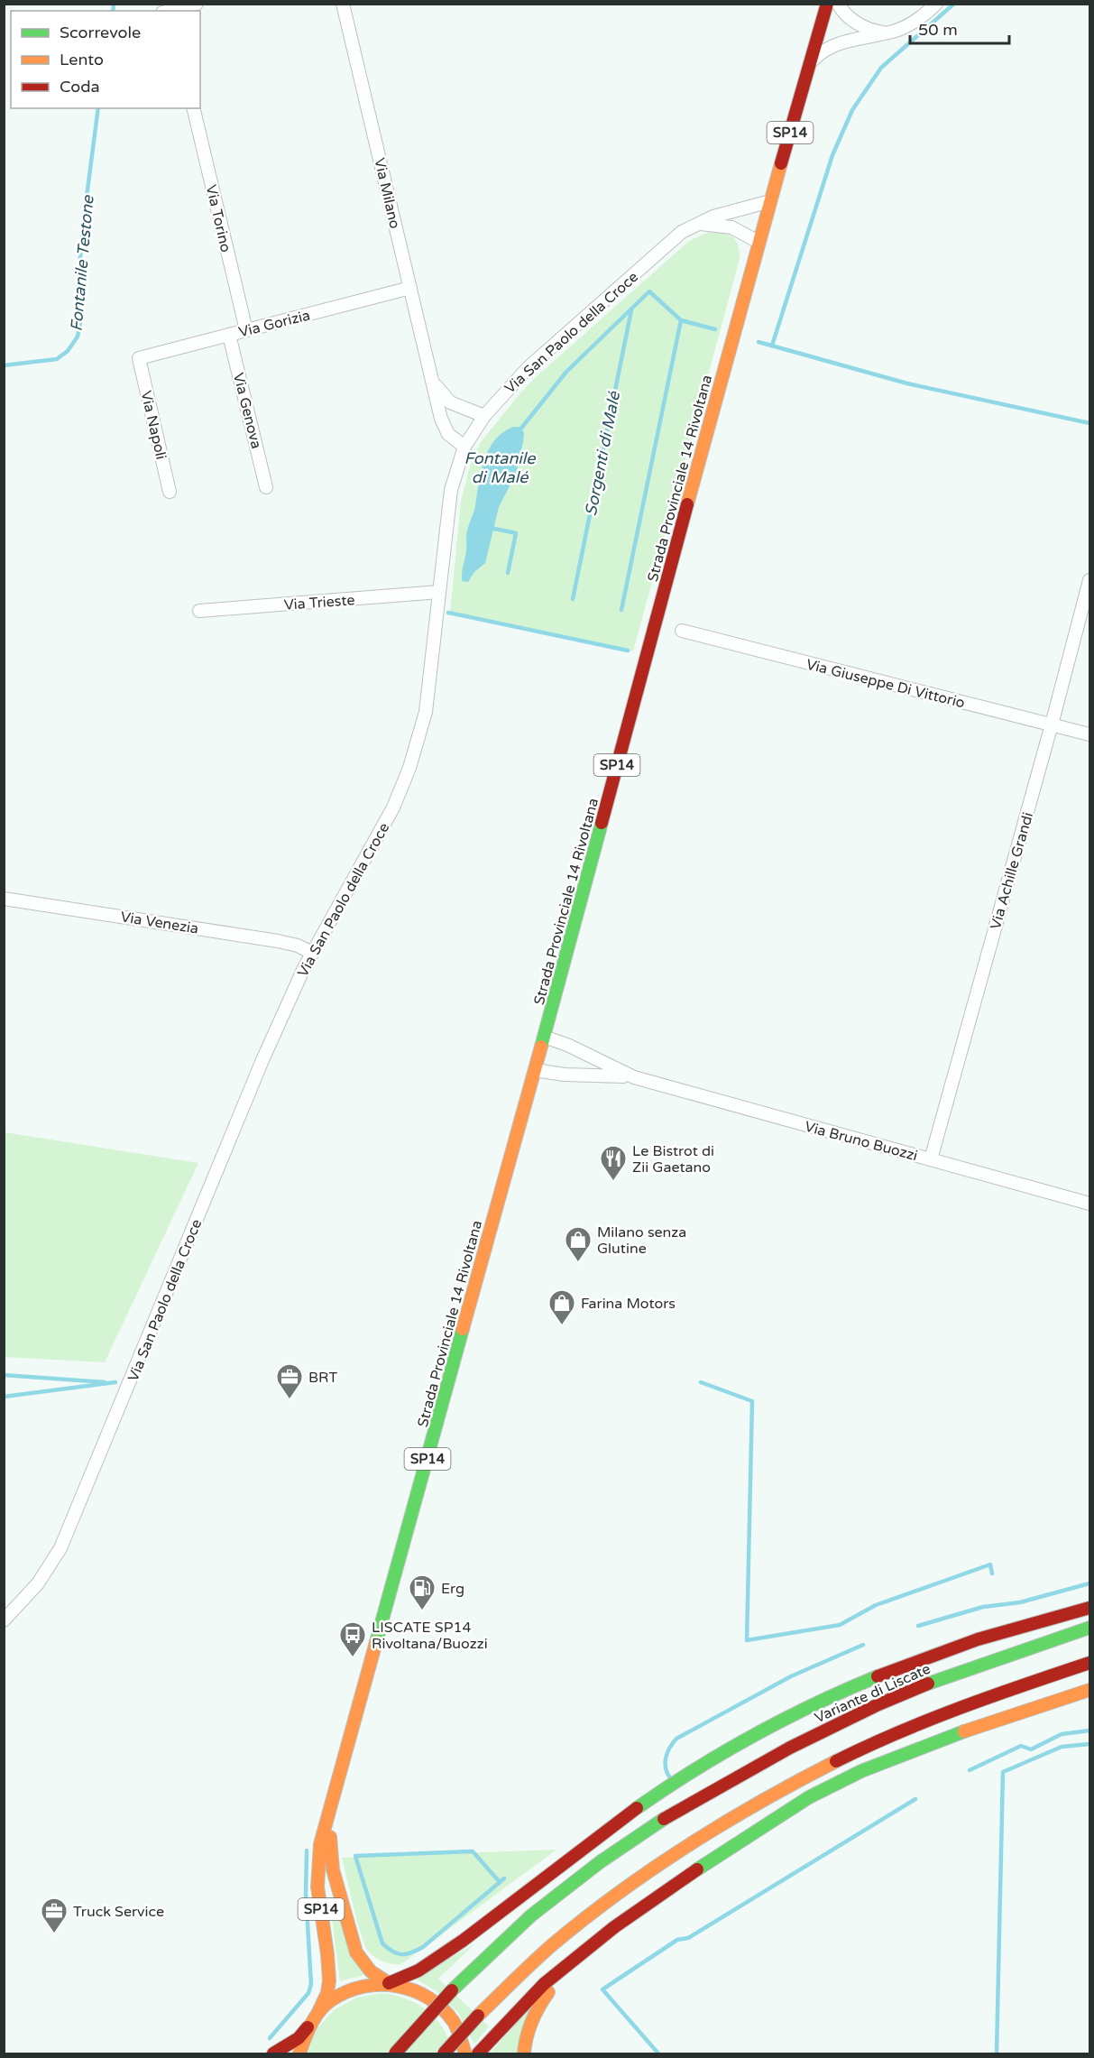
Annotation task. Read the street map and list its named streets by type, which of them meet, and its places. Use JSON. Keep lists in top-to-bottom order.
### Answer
{
  "streets": {
    "main road": ["SP14", "Strada Provinciale 14 Rivoltana", "Variante di Liscate"],
    "street": [
      "Via Milano",
      "Via Torino",
      "Via Gorizia",
      "Via San Paolo della Croce",
      "Via Genova",
      "Via Napoli",
      "Via Trieste",
      "Via Giuseppe Di Vittorio",
      "Via Achille Grandi",
      "Via Venezia",
      "Via Bruno Buozzi"
    ]
  },
  "crossings": [
    ["Via Milano", "Via Gorizia"],
    ["Via Milano", "Via San Paolo della Croce"],
    ["Via Torino", "Via Gorizia"],
    ["Via Gorizia", "Via Genova"],
    ["Via Gorizia", "Via Napoli"],
    ["Via San Paolo della Croce", "Strada Provinciale 14 Rivoltana"],
    ["Via San Paolo della Croce", "Via Trieste"],
    ["Via San Paolo della Croce", "Via Venezia"],
    ["Strada Provinciale 14 Rivoltana", "Via Bruno Buozzi"],
    ["Via Giuseppe Di Vittorio", "Via Achille Grandi"],
    ["Via Achille Grandi", "Via Bruno Buozzi"]
  ],
  "water": ["Fontanile Testone", "Sorgenti di Malé", "Fontanile di Malé"],
  "places": {
    "restaurant": ["Le Bistrot di Zii Gaetano"],
    "shop": ["Milano senza Glutine", "Farina Motors"],
    "office": ["BRT", "Truck Service"],
    "fuel station": ["Erg"],
    "bus stop": ["LISCATE SP14 Rivoltana/Buozzi"]
  },
  "legend": ["Scorrevole", "Lento", "Coda"],
  "scale_bar": "50 m"
}
